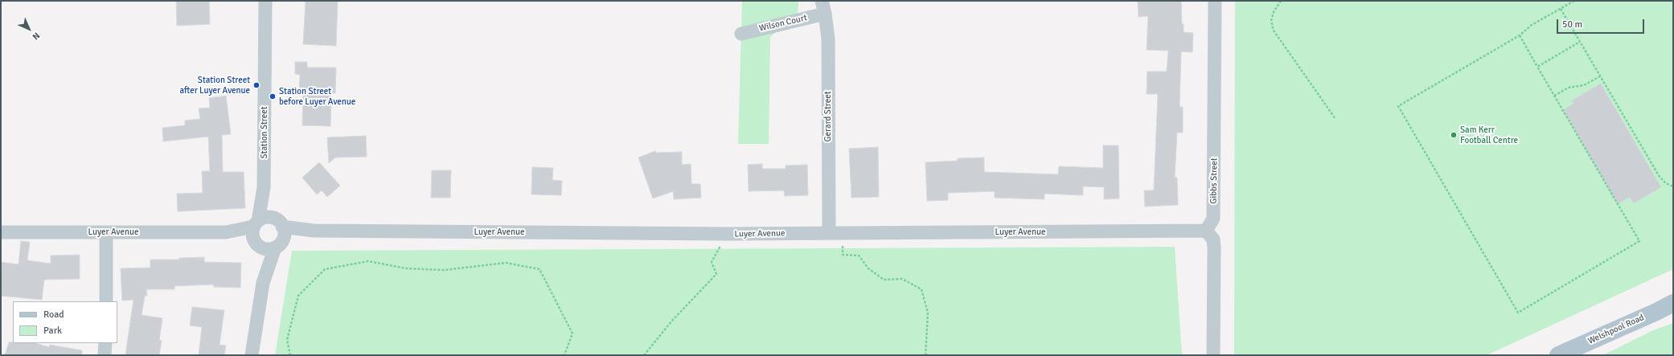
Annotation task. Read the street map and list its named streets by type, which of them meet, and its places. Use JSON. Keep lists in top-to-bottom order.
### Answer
{
  "streets": {
    "main road": ["Welshpool Road"],
    "street": [
      "Wilson Court",
      "Gerard Street",
      "Station Street",
      "Gibbs Street",
      "Luyer Avenue"
    ]
  },
  "crossings": [
    ["Wilson Court", "Gerard Street"],
    ["Gerard Street", "Luyer Avenue"],
    ["Station Street", "Luyer Avenue"],
    ["Gibbs Street", "Luyer Avenue"]
  ],
  "places": ["Station Street after Luyer Avenue", "Station Street before Luyer Avenue", "Sam Kerr Football Centre"],
  "legend": ["Road", "Park"],
  "scale_bar": "50 m",
  "north": "bottom right"
}
